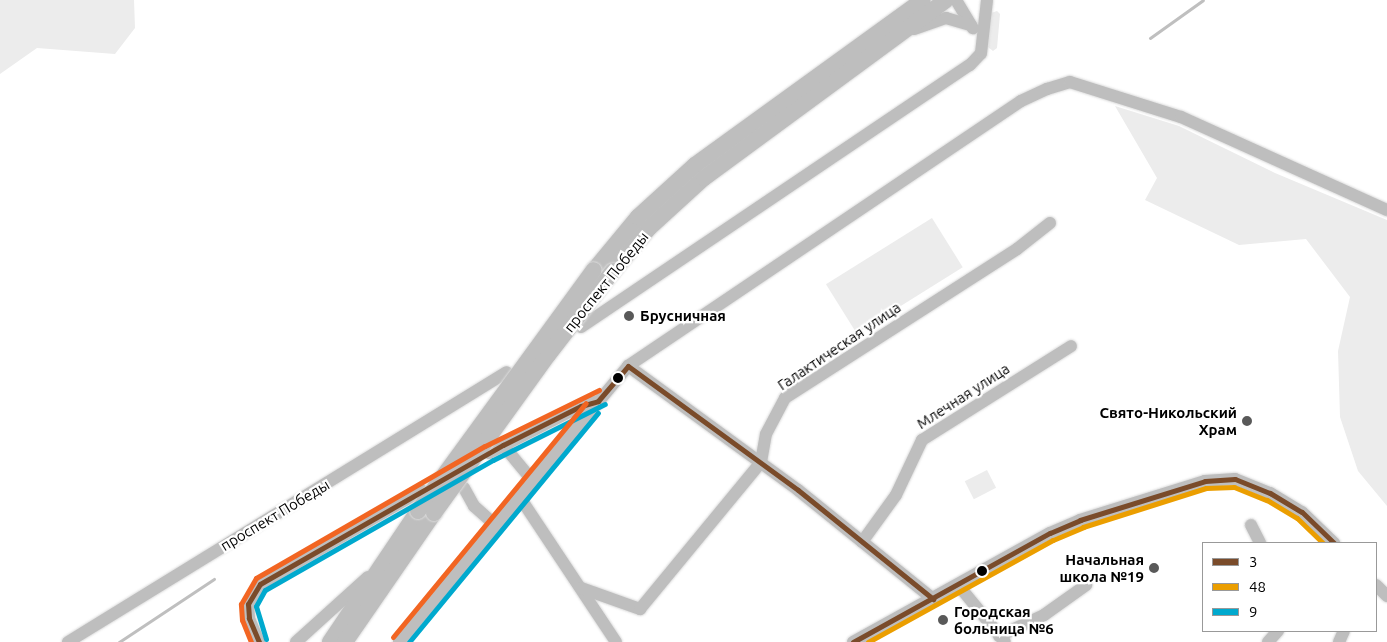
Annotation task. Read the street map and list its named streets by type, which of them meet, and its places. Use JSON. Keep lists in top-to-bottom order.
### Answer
{
  "streets": {
    "main road": ["проспект Победы"],
    "street": ["Галактическая улица", "Млечная улица"]
  },
  "places": [
    "Брусничная",
    "Свято-Никольский Храм",
    "Начальная школа №19",
    "Городская больница №6"
  ],
  "lines": ["transit line 3", "transit line 9", "transit line 48"],
  "legend": ["3", "48", "9"]
}
